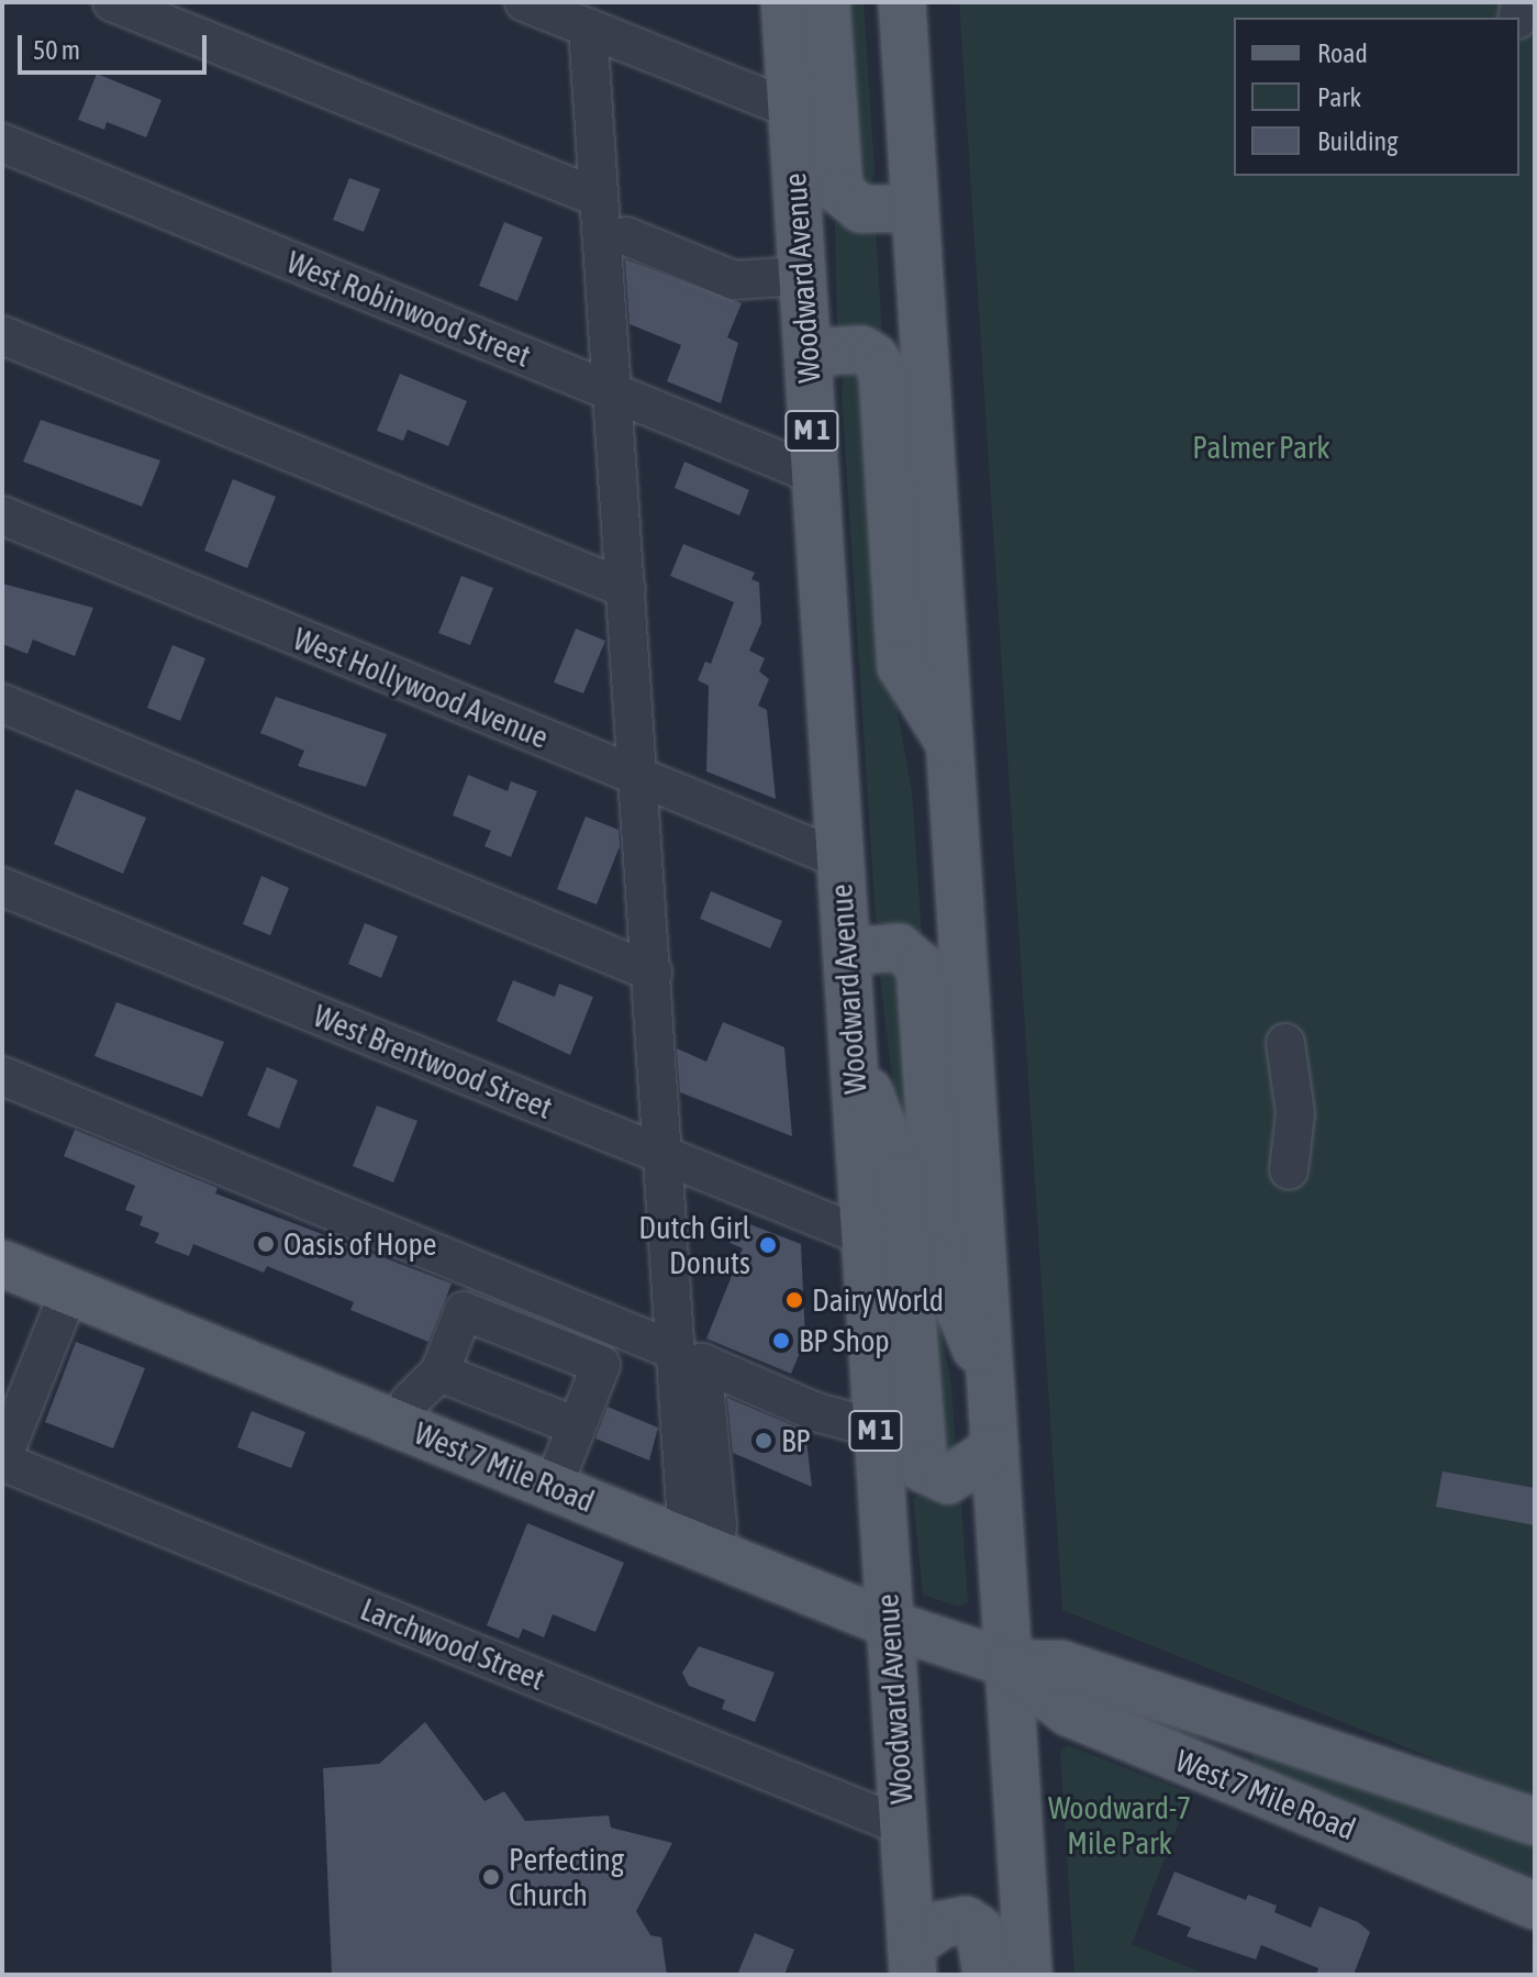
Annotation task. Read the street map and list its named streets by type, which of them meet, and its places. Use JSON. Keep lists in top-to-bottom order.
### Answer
{
  "streets": {
    "main road": ["Woodward Avenue", "M 1", "West 7 Mile Road"],
    "street": [
      "West Robinwood Street",
      "West Hollywood Avenue",
      "West Brentwood Street",
      "Larchwood Street"
    ]
  },
  "crossings": [
    ["Woodward Avenue", "West Robinwood Street"],
    ["Woodward Avenue", "West Hollywood Avenue"],
    ["Woodward Avenue", "West Brentwood Street"],
    ["Woodward Avenue", "West 7 Mile Road"],
    ["Woodward Avenue", "Larchwood Street"]
  ],
  "parks": ["Palmer Park", "Woodward-7 Mile Park"],
  "places": [
    "Oasis of Hope",
    "Dutch Girl Donuts",
    "Dairy World",
    "BP Shop",
    "BP",
    "Perfecting Church"
  ],
  "legend": ["Road", "Park", "Building"],
  "scale_bar": "50 m"
}
